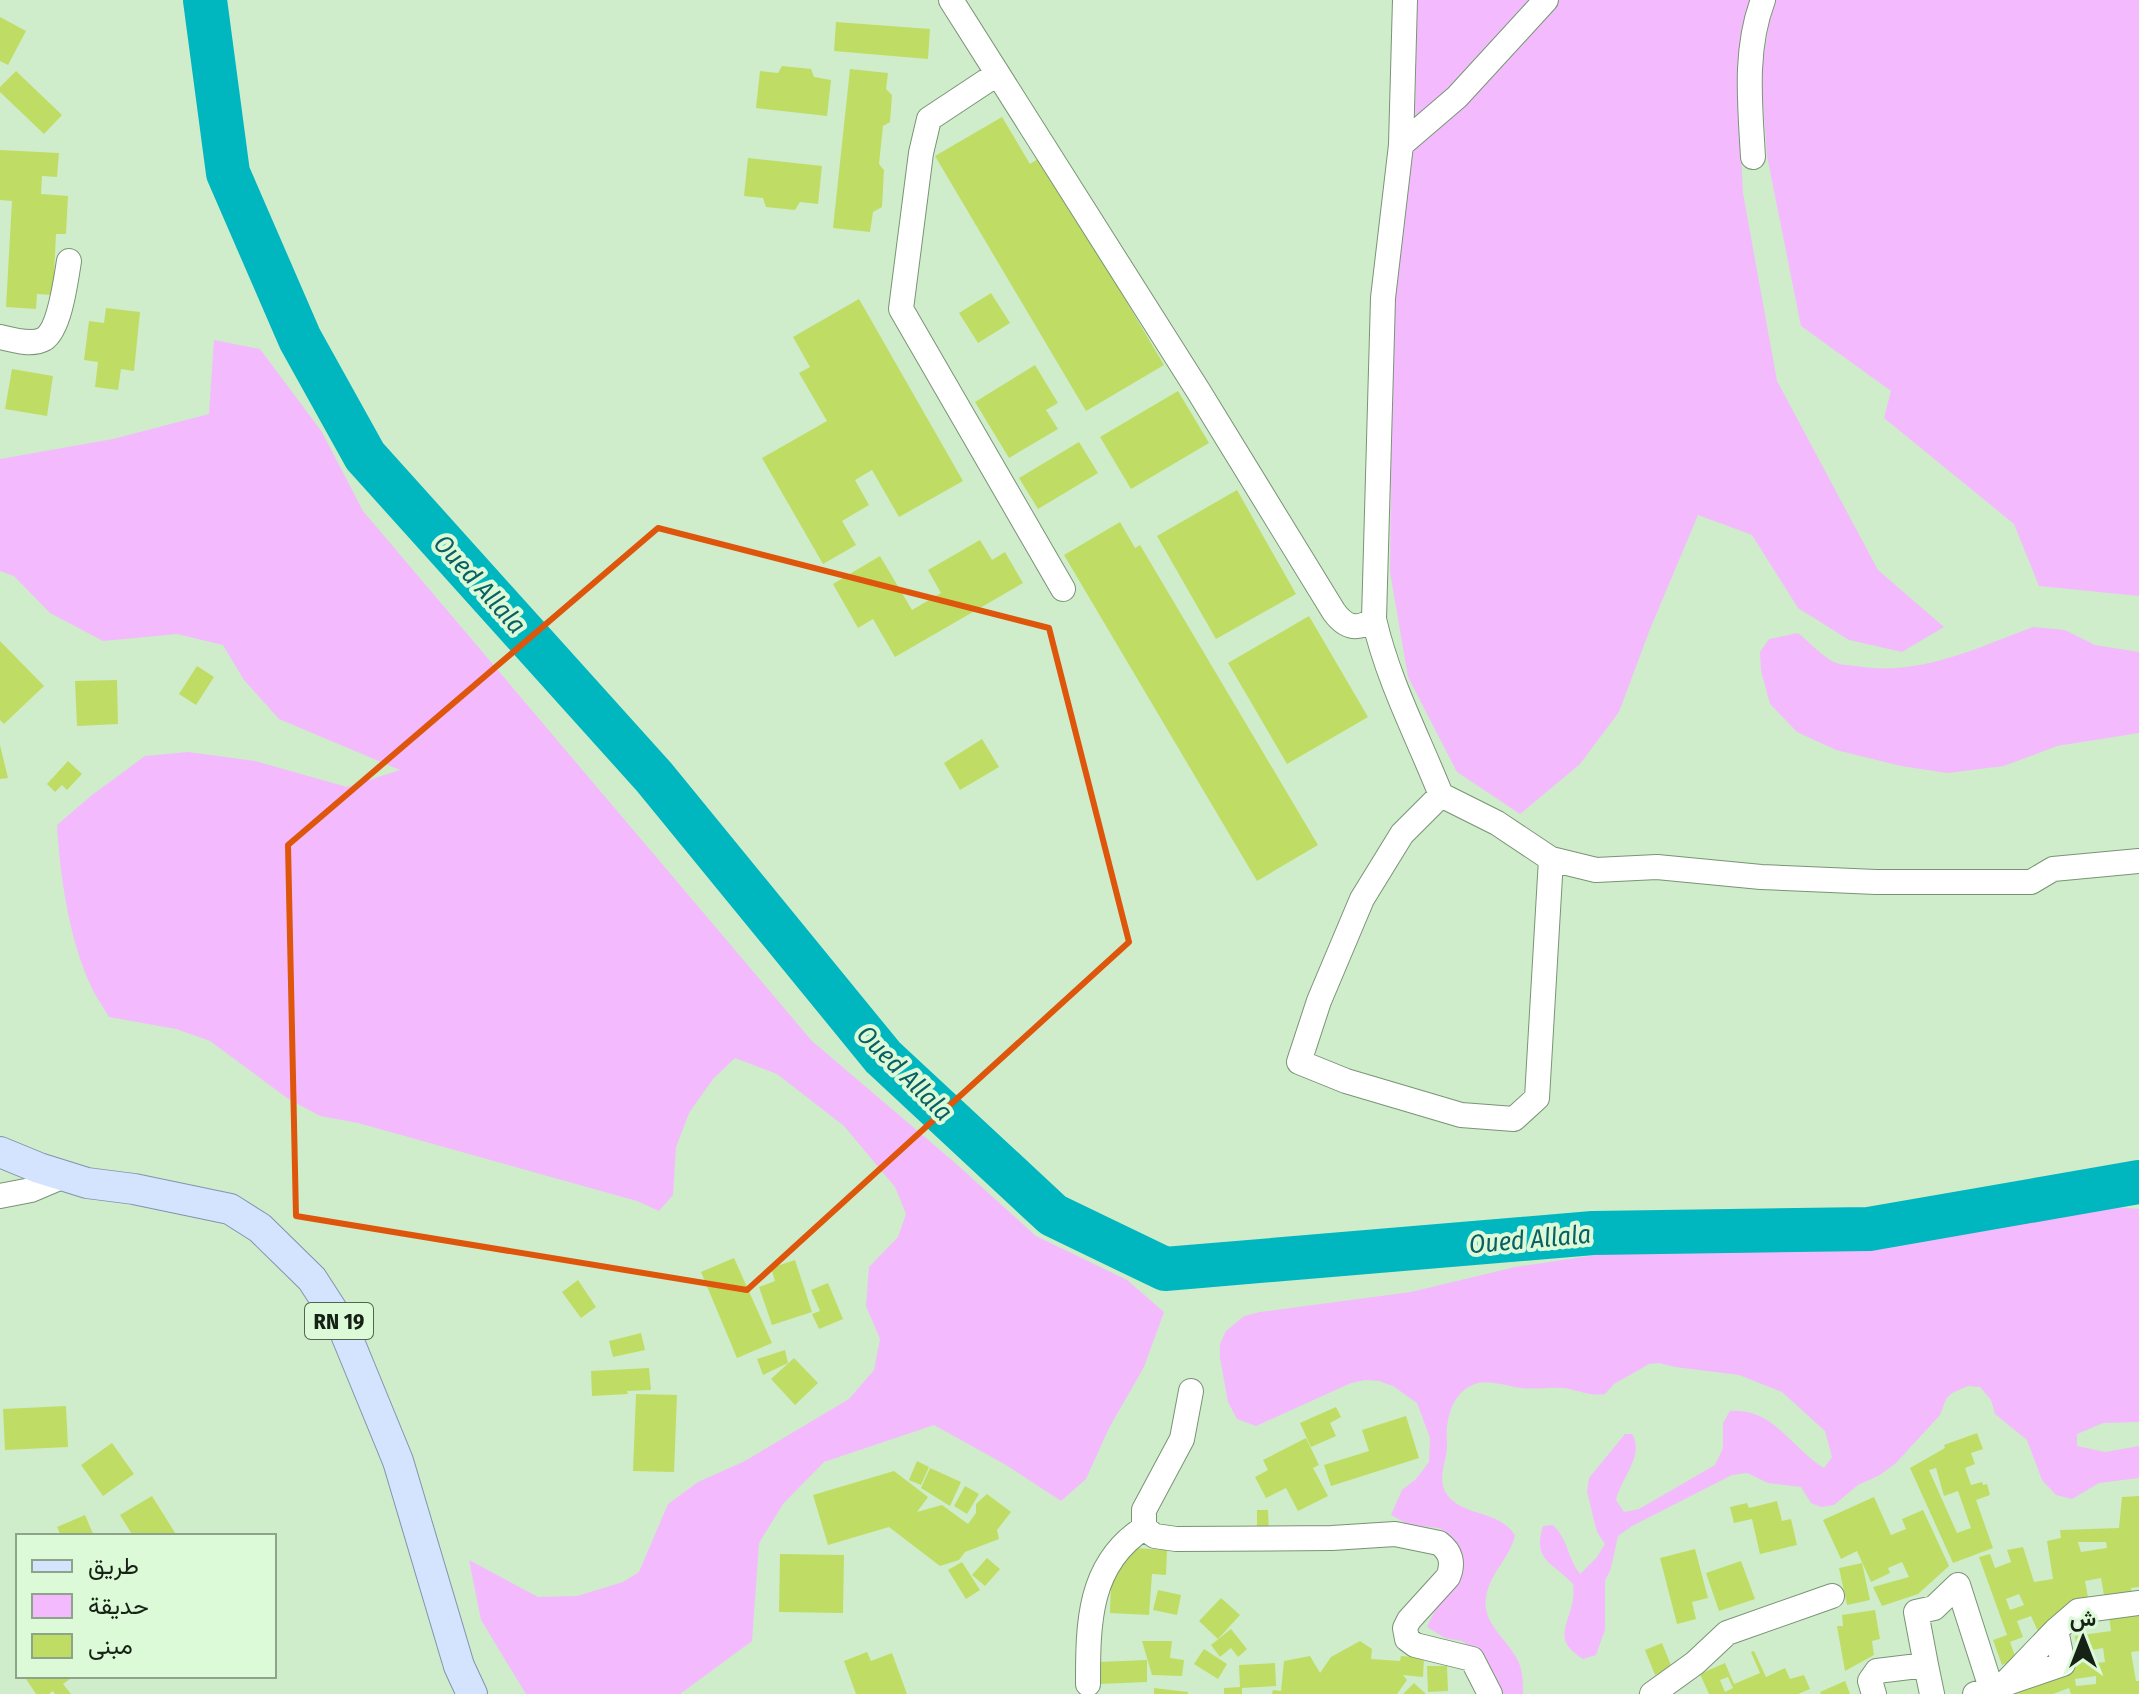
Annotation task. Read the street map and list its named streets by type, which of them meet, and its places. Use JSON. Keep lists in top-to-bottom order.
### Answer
{
  "streets": {
    "main road": ["RN 19"]
  },
  "water": ["Oued Allala"],
  "legend": ["طريق", "حديقة", "مبنى"],
  "north": "top"
}
